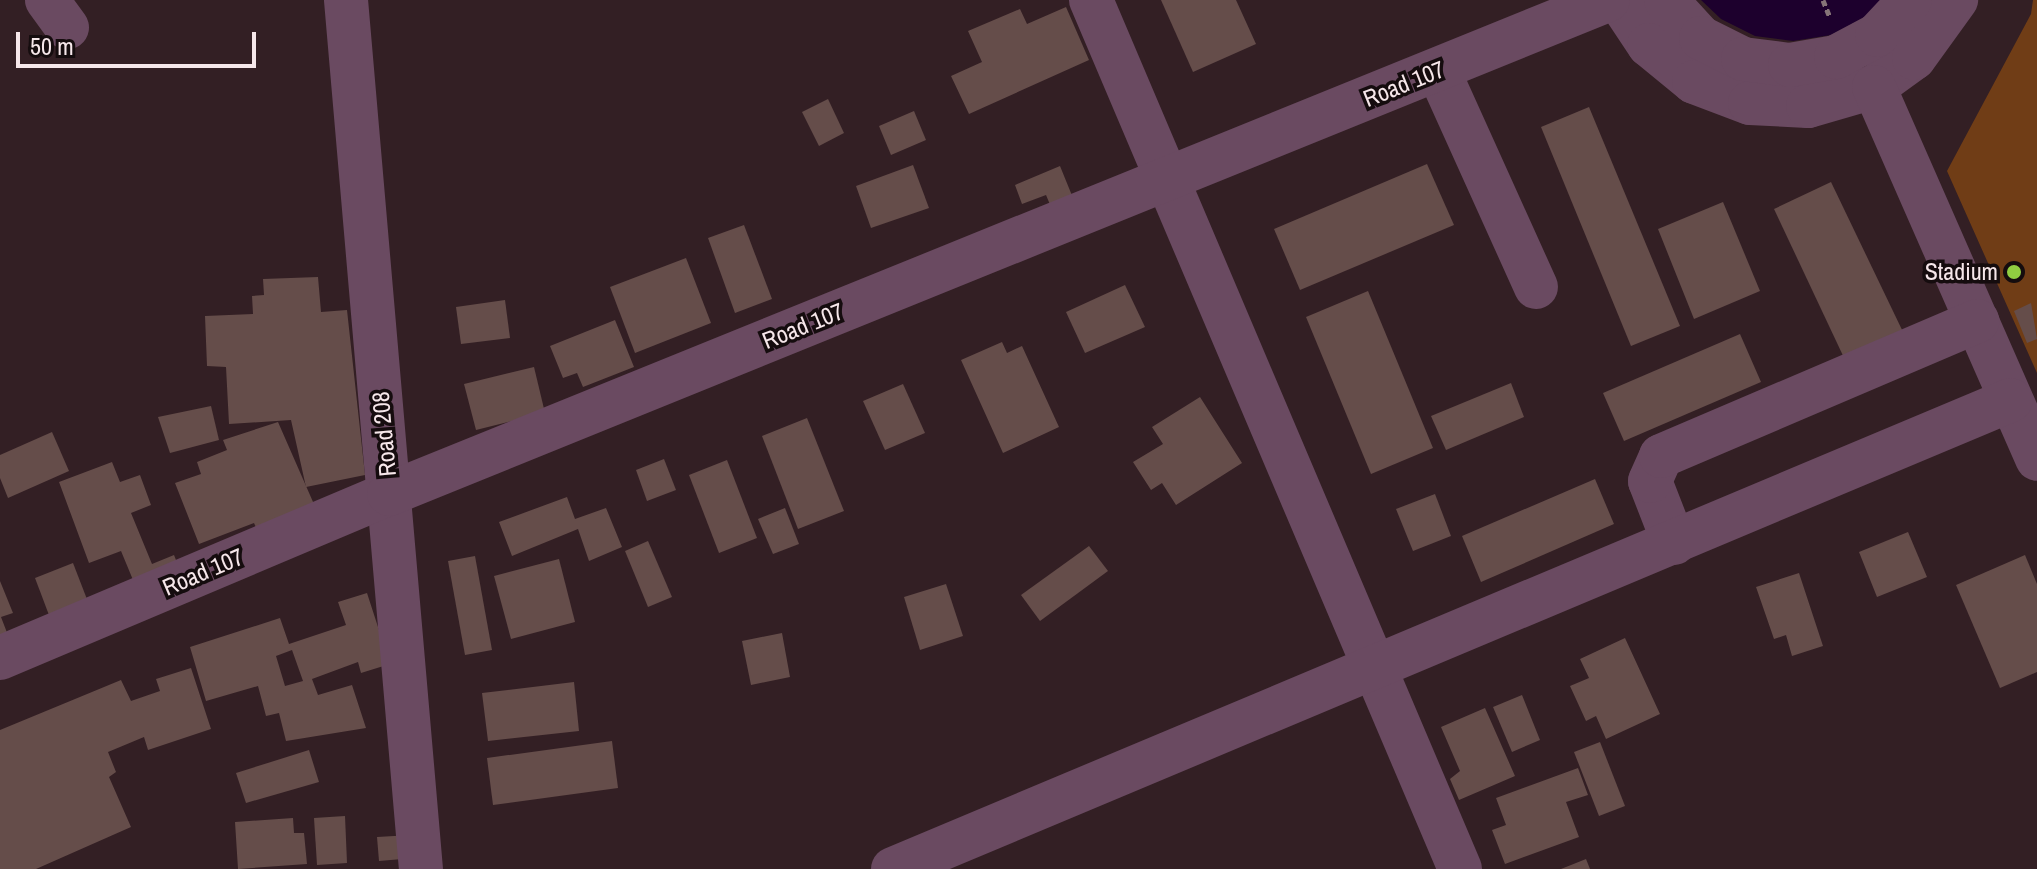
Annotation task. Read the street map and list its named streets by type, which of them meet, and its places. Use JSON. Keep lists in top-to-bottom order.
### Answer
{
  "streets": {
    "street": ["Road 107", "Road 208"]
  },
  "crossings": [
    ["Road 107", "Road 208"]
  ],
  "places": ["Stadium"],
  "scale_bar": "50 m"
}
